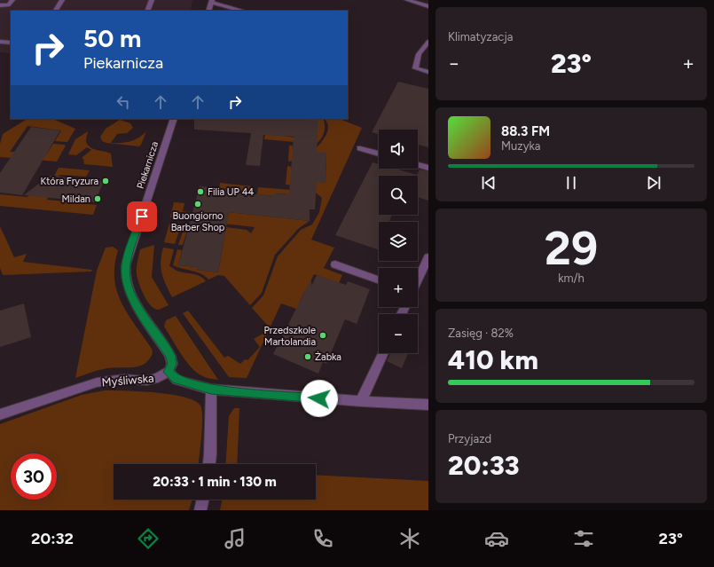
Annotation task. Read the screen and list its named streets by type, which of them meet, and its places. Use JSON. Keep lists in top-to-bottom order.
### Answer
{
  "streets": {
    "street": ["Piekarnicza", "Myśliwska"]
  },
  "crossings": [
    ["Piekarnicza", "Myśliwska"]
  ],
  "places": [
    "Która Fryzura",
    "Filia UP 44",
    "Mildan",
    "Buongiorno Barber Shop",
    "Przedszkole Martolandia",
    "Żabka"
  ],
  "page": {
    "tile": [
      "Klimatyzacja",
      ["29", "km/h"],
      ["Zasięg · 82%", "410 km"],
      ["Przyjazd", "20:33"]
    ],
    "turn": ["50 m", "Piekarnicza"],
    "heat": ["−", "23°", "+"],
    "song": ["88.3 FM", "Muzyka"],
    "map_buttons": ["+", "−"],
    "limit": "30",
    "trip": "20:33 · 1 min · 130 m",
    "tabs": ["20:32", "23°"]
  }
}
